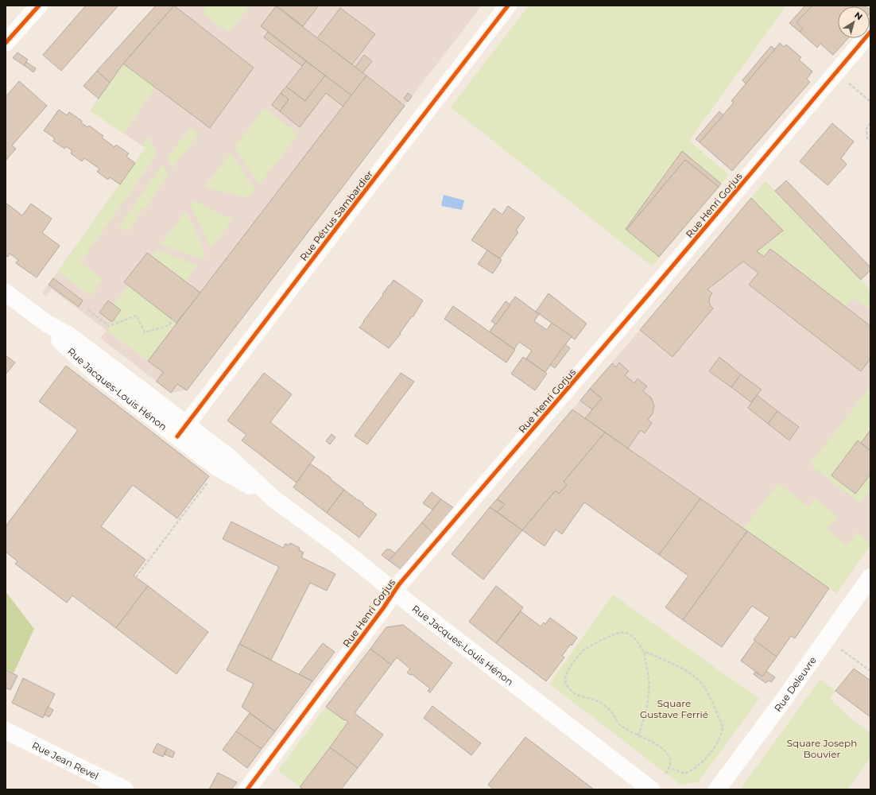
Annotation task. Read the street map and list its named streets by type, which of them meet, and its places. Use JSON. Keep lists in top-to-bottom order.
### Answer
{
  "streets": {
    "street": [
      "Rue Henri Gorjus",
      "Rue Pétrus Sambardier",
      "Rue Jacques-Louis Hénon",
      "Rue Deleuvre",
      "Rue Jean Revel"
    ]
  },
  "crossings": [
    ["Rue Henri Gorjus", "Rue Jacques-Louis Hénon"],
    ["Rue Pétrus Sambardier", "Rue Jacques-Louis Hénon"]
  ],
  "parks": ["Square Gustave Ferrié", "Square Joseph Bouvier"],
  "north": "top right"
}
